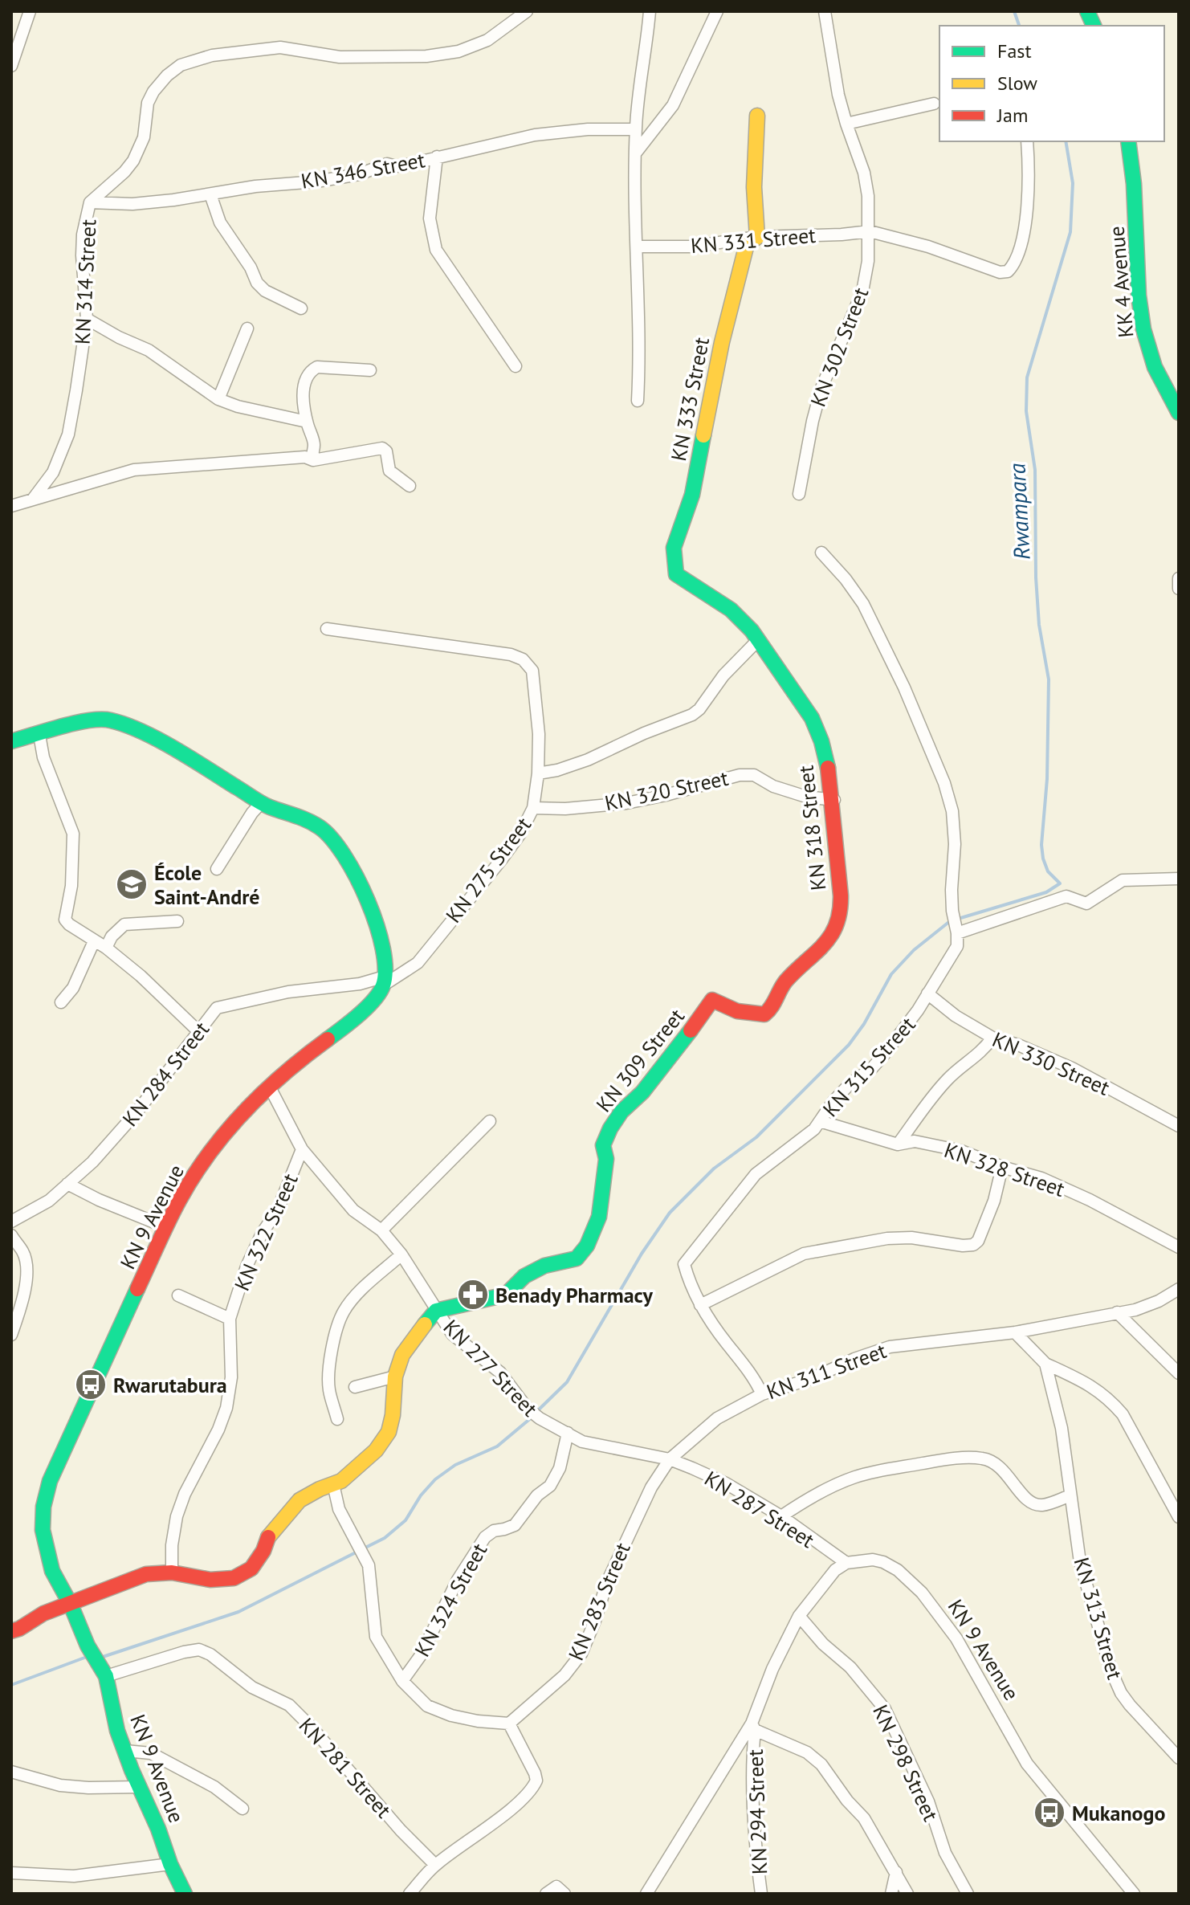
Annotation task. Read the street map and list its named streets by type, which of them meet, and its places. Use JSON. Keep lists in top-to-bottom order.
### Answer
{
  "streets": {
    "street": [
      "KN 346 Street",
      "KN 331 Street",
      "KN 314 Street",
      "KK 4 Avenue",
      "KN 302 Street",
      "KN 333 Street",
      "KN 320 Street",
      "KN 318 Street",
      "KN 275 Street",
      "KN 309 Street",
      "KN 330 Street",
      "KN 315 Street",
      "KN 284 Street",
      "KN 328 Street",
      "KN 9 Avenue",
      "KN 322 Street",
      "KN 277 Street",
      "KN 311 Street",
      "KN 287 Street",
      "KN 324 Street",
      "KN 283 Street",
      "KN 313 Street",
      "KN 298 Street",
      "KN 281 Street",
      "KN 294 Street"
    ]
  },
  "crossings": [
    ["KN 346 Street", "KN 314 Street"],
    ["KN 331 Street", "KN 302 Street"],
    ["KN 331 Street", "KN 333 Street"],
    ["KN 333 Street", "KN 318 Street"],
    ["KN 320 Street", "KN 318 Street"],
    ["KN 320 Street", "KN 275 Street"],
    ["KN 318 Street", "KN 309 Street"],
    ["KN 275 Street", "KN 284 Street"],
    ["KN 275 Street", "KN 9 Avenue"],
    ["KN 309 Street", "KN 277 Street"],
    ["KN 330 Street", "KN 315 Street"],
    ["KN 315 Street", "KN 328 Street"],
    ["KN 315 Street", "KN 311 Street"],
    ["KN 284 Street", "KN 9 Avenue"],
    ["KN 9 Avenue", "KN 277 Street"],
    ["KN 9 Avenue", "KN 287 Street"],
    ["KN 9 Avenue", "KN 281 Street"],
    ["KN 322 Street", "KN 277 Street"],
    ["KN 277 Street", "KN 311 Street"],
    ["KN 277 Street", "KN 287 Street"],
    ["KN 277 Street", "KN 324 Street"],
    ["KN 277 Street", "KN 283 Street"],
    ["KN 311 Street", "KN 287 Street"],
    ["KN 311 Street", "KN 283 Street"],
    ["KN 287 Street", "KN 283 Street"]
  ],
  "water": ["Rwampara"],
  "places": {
    "school or university": ["École Saint-André"],
    "pharmacy": ["Benady Pharmacy"],
    "bus stop": ["Rwarutabura", "Mukanogo"]
  },
  "legend": ["Fast", "Slow", "Jam"]
}
